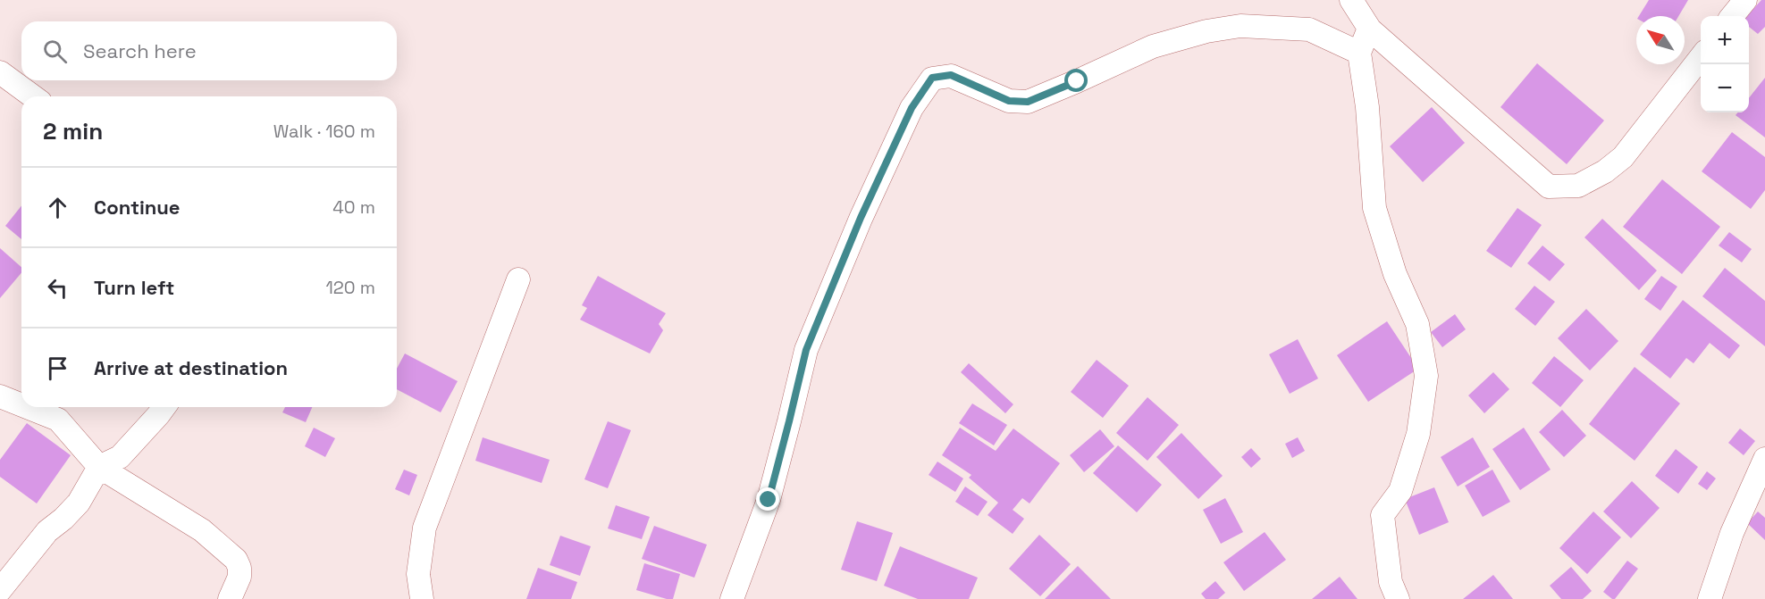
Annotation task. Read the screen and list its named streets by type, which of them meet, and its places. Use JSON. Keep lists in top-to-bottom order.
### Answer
{
  "north": "top left",
  "page": {
    "map_buttons": ["+", "−"],
    "search": "Search here",
    "heading": ["2 min", "Walk · 160 m"],
    "list": [
      ["Continue", "40 m"],
      ["Turn left", "120 m"],
      "Arrive at destination"
    ]
  }
}
